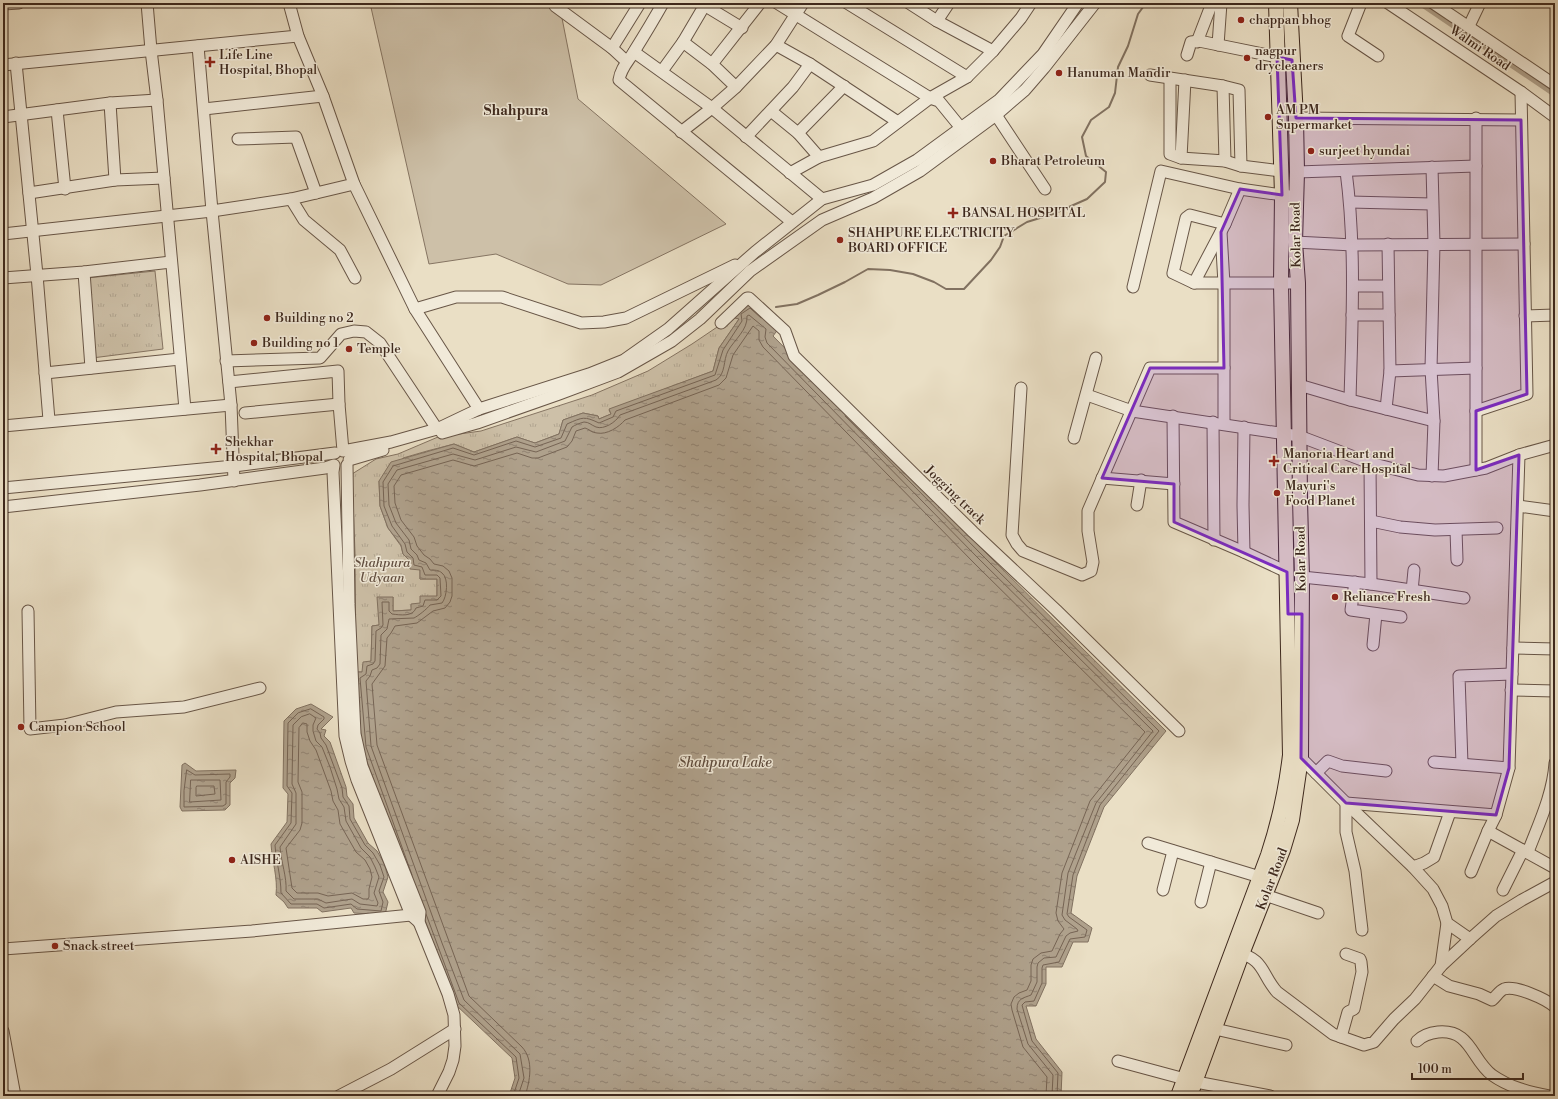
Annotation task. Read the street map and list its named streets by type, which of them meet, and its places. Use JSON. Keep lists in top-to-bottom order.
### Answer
{
  "streets": {
    "main road": ["Kolar Road"],
    "street": ["Walmi Road", "Jogging track"]
  },
  "districts": ["Shahpura"],
  "water": ["Shahpura Lake"],
  "parks": ["Shahpura Udyaan"],
  "places": {
    "other": [
      "chappan bhog",
      "nagpur drycleaners",
      "Hanuman Mandir",
      "AM PM Supermarket",
      "surjeet hyundai",
      "Bharat Petroleum",
      "SHAHPURE ELECTRICITY BOARD OFFICE",
      "Building no 2",
      "Building no 1",
      "Temple",
      "Mayuri's Food Planet",
      "Reliance Fresh",
      "Campion School",
      "AISHE",
      "Snack street"
    ],
    "health": [
      "Life Line Hospital, Bhopal",
      "BANSAL HOSPITAL",
      "Shekhar Hospital, Bhopal",
      "Manoria Heart and Critical Care Hospital"
    ]
  },
  "scale_bar": "100 m"
}
